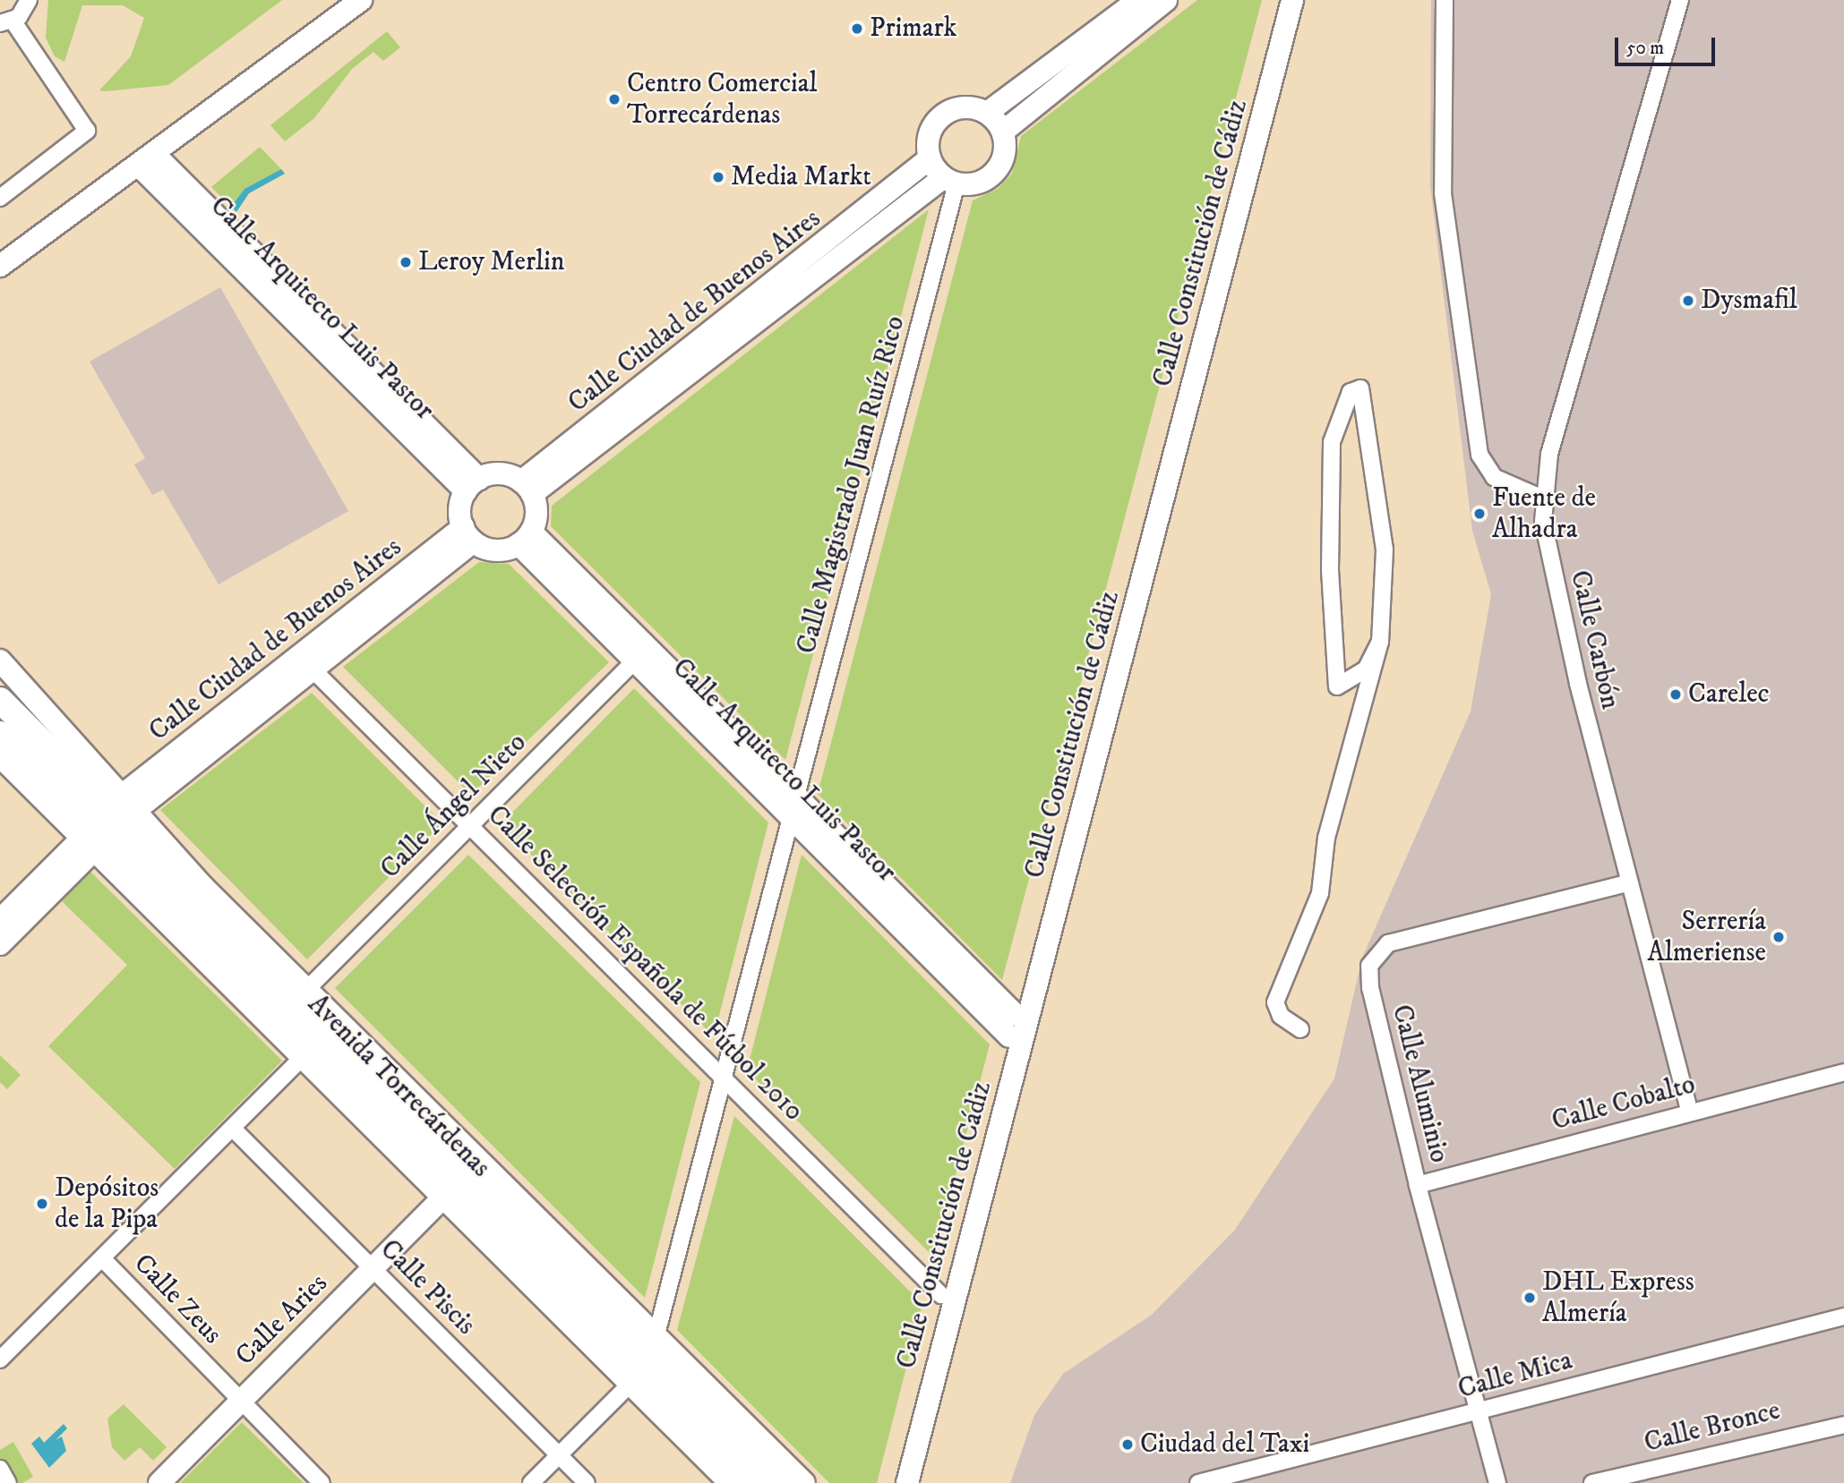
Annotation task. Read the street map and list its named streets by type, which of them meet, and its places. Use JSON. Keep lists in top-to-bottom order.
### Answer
{
  "streets": {
    "main road": ["Avenida Torrecárdenas"],
    "street": [
      "Calle Constitución de Cádiz",
      "Calle Arquitecto Luis Pastor",
      "Calle Ciudad de Buenos Aires",
      "Calle Magistrado Juan Ruíz Rico",
      "Calle Carbón",
      "Calle Ángel Nieto",
      "Calle Selección Española de Fútbol 2010",
      "Calle Aluminio",
      "Calle Cobalto",
      "Calle Piscis",
      "Calle Zeus",
      "Calle Aries",
      "Calle Mica",
      "Calle Bronce"
    ]
  },
  "crossings": [
    ["Calle Constitución de Cádiz", "Calle Arquitecto Luis Pastor"],
    ["Calle Constitución de Cádiz", "Calle Selección Española de Fútbol 2010"],
    ["Calle Arquitecto Luis Pastor", "Calle Ciudad de Buenos Aires"],
    ["Calle Arquitecto Luis Pastor", "Calle Magistrado Juan Ruíz Rico"],
    ["Calle Arquitecto Luis Pastor", "Calle Ángel Nieto"],
    ["Calle Ciudad de Buenos Aires", "Calle Magistrado Juan Ruíz Rico"],
    ["Calle Ciudad de Buenos Aires", "Calle Selección Española de Fútbol 2010"],
    ["Calle Ciudad de Buenos Aires", "Avenida Torrecárdenas"],
    ["Calle Magistrado Juan Ruíz Rico", "Calle Selección Española de Fútbol 2010"],
    ["Calle Magistrado Juan Ruíz Rico", "Avenida Torrecárdenas"],
    ["Calle Carbón", "Calle Aluminio"],
    ["Calle Carbón", "Calle Cobalto"],
    ["Calle Ángel Nieto", "Calle Selección Española de Fútbol 2010"],
    ["Calle Ángel Nieto", "Avenida Torrecárdenas"],
    ["Calle Aluminio", "Calle Cobalto"],
    ["Calle Aluminio", "Calle Mica"],
    ["Avenida Torrecárdenas", "Calle Aries"],
    ["Calle Piscis", "Calle Aries"],
    ["Calle Zeus", "Calle Aries"]
  ],
  "places": [
    "Primark",
    "Centro Comercial Torrecárdenas",
    "Media Markt",
    "Leroy Merlin",
    "Dysmafil",
    "Fuente de Alhadra",
    "Carelec",
    "Serrería Almeriense",
    "Depósitos de la Pipa",
    "DHL Express Almería",
    "Ciudad del Taxi"
  ],
  "scale_bar": "50 m"
}
